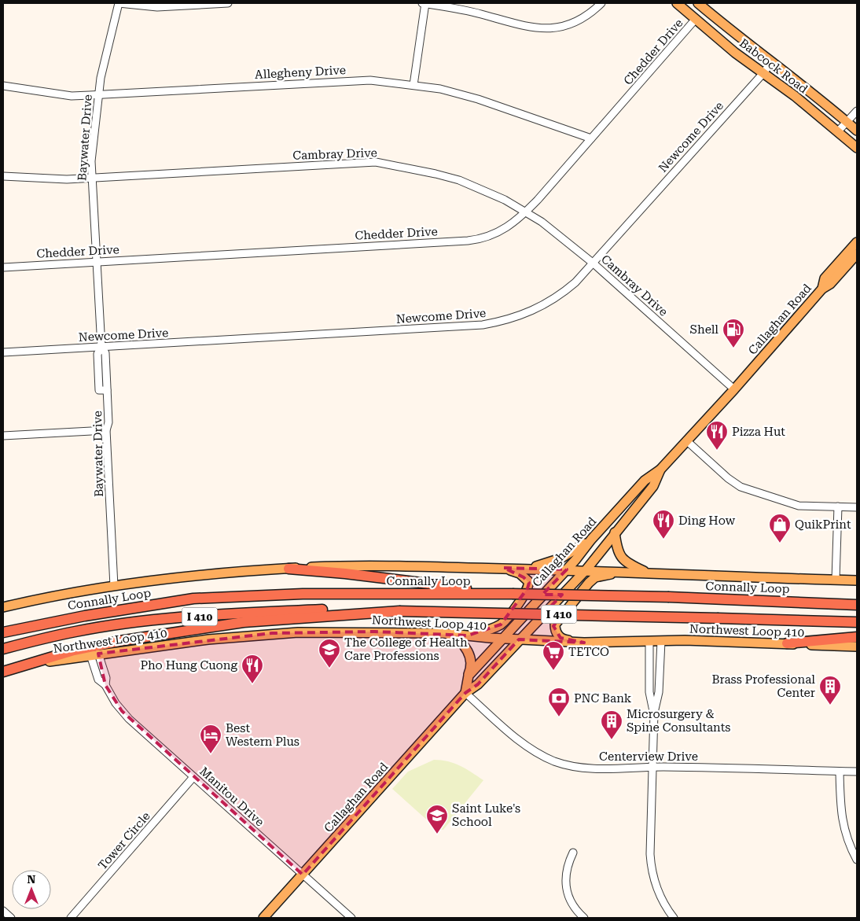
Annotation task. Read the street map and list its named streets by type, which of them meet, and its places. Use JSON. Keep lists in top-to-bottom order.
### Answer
{
  "streets": {
    "highway": ["Connally Loop", "I 410"],
    "main road": ["Babcock Road", "Callaghan Road", "Northwest Loop 410"],
    "street": [
      "Chedder Drive",
      "Allegheny Drive",
      "Newcome Drive",
      "Baywater Drive",
      "Cambray Drive",
      "Centerview Drive",
      "Manitou Drive",
      "Tower Circle"
    ]
  },
  "crossings": [
    ["Chedder Drive", "Babcock Road"],
    ["Chedder Drive", "Allegheny Drive"],
    ["Chedder Drive", "Baywater Drive"],
    ["Chedder Drive", "Cambray Drive"],
    ["Babcock Road", "Newcome Drive"],
    ["Allegheny Drive", "Baywater Drive"],
    ["Newcome Drive", "Baywater Drive"],
    ["Newcome Drive", "Cambray Drive"],
    ["Baywater Drive", "Cambray Drive"],
    ["Cambray Drive", "Callaghan Road"],
    ["Callaghan Road", "Northwest Loop 410"],
    ["Callaghan Road", "Centerview Drive"],
    ["Callaghan Road", "Manitou Drive"],
    ["Northwest Loop 410", "Manitou Drive"],
    ["Manitou Drive", "Tower Circle"]
  ],
  "places": {
    "fuel station": ["Shell"],
    "restaurant": ["Pizza Hut", "Ding How", "Pho Hung Cuong"],
    "shop": ["QuikPrint"],
    "school or university": ["The College of Health Care Professions", "Saint Luke's School"],
    "supermarket": ["TETCO"],
    "building": ["Brass Professional Center", "Microsurgery & Spine Consultants"],
    "bank": ["PNC Bank"],
    "hotel": ["Best Western Plus"]
  },
  "north": "top"
}
